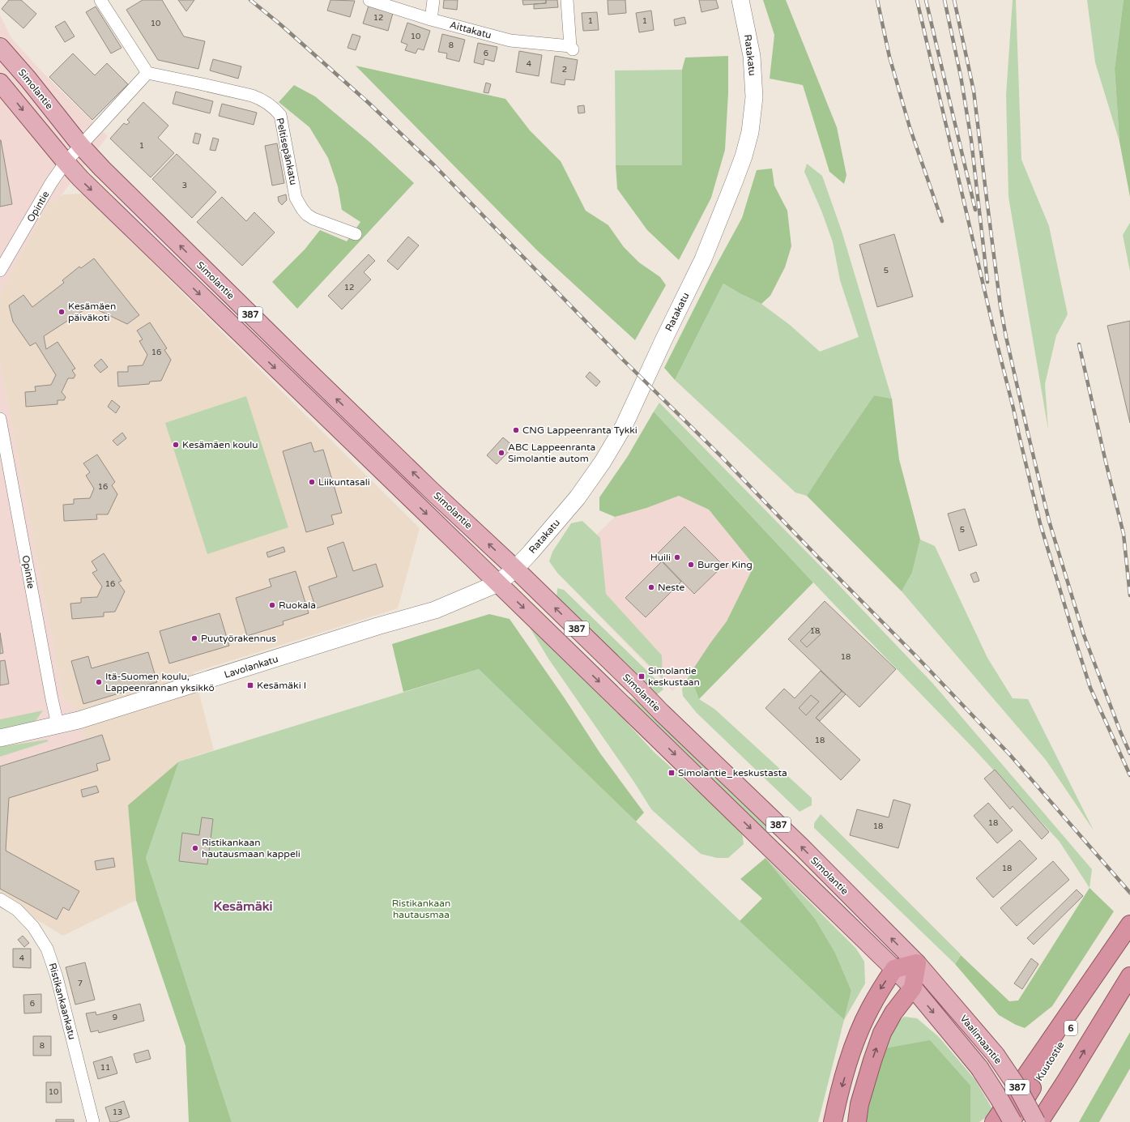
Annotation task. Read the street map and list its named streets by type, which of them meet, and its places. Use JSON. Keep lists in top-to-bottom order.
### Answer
{
  "streets": {
    "highway": ["6", "Kuutostie"],
    "main road": [
      "Ratakatu",
      "Simolantie",
      "387",
      "Lavolankatu",
      "Vaalimaantie"
    ],
    "street": [
      "Aittakatu",
      "Peltisepänkatu",
      "Opintie",
      "Ristikankaankatu"
    ]
  },
  "crossings": [
    ["Ratakatu", "Simolantie"],
    ["Ratakatu", "Lavolankatu"],
    ["Simolantie", "Opintie"],
    ["Simolantie", "Lavolankatu"],
    ["Simolantie", "Vaalimaantie"],
    ["Opintie", "Lavolankatu"],
    ["Vaalimaantie", "Kuutostie"]
  ],
  "districts": ["Kesämäki"],
  "parks": ["Ristikankaan hautausmaa"],
  "places": {
    "other": [
      "Kesämäen päiväkoti",
      "CNG Lappeenranta Tykki",
      "Kesämäen koulu",
      "ABC Lappeenranta Simolantie autom",
      "Liikuntasali",
      "Huili",
      "Burger King",
      "Neste",
      "Ruokala",
      "Puutyörakennus",
      "Itä-Suomen koulu, Lappeenrannan yksikkö",
      "Ristikankaan hautausmaan kappeli"
    ],
    "transit": ["Simolantie keskustaan", "Kesämäki I", "Simolantie_keskustasta"]
  },
  "house_numbers": [
    "12",
    "1",
    "1",
    "10",
    "10",
    "8",
    "6",
    "4",
    "2",
    "1",
    "3",
    "5",
    "12",
    "16",
    "16",
    "5",
    "16",
    "18",
    "18",
    "18",
    "18",
    "18",
    "18",
    "4",
    "7",
    "6",
    "9",
    "8",
    "11",
    "10",
    "13"
  ]
}
